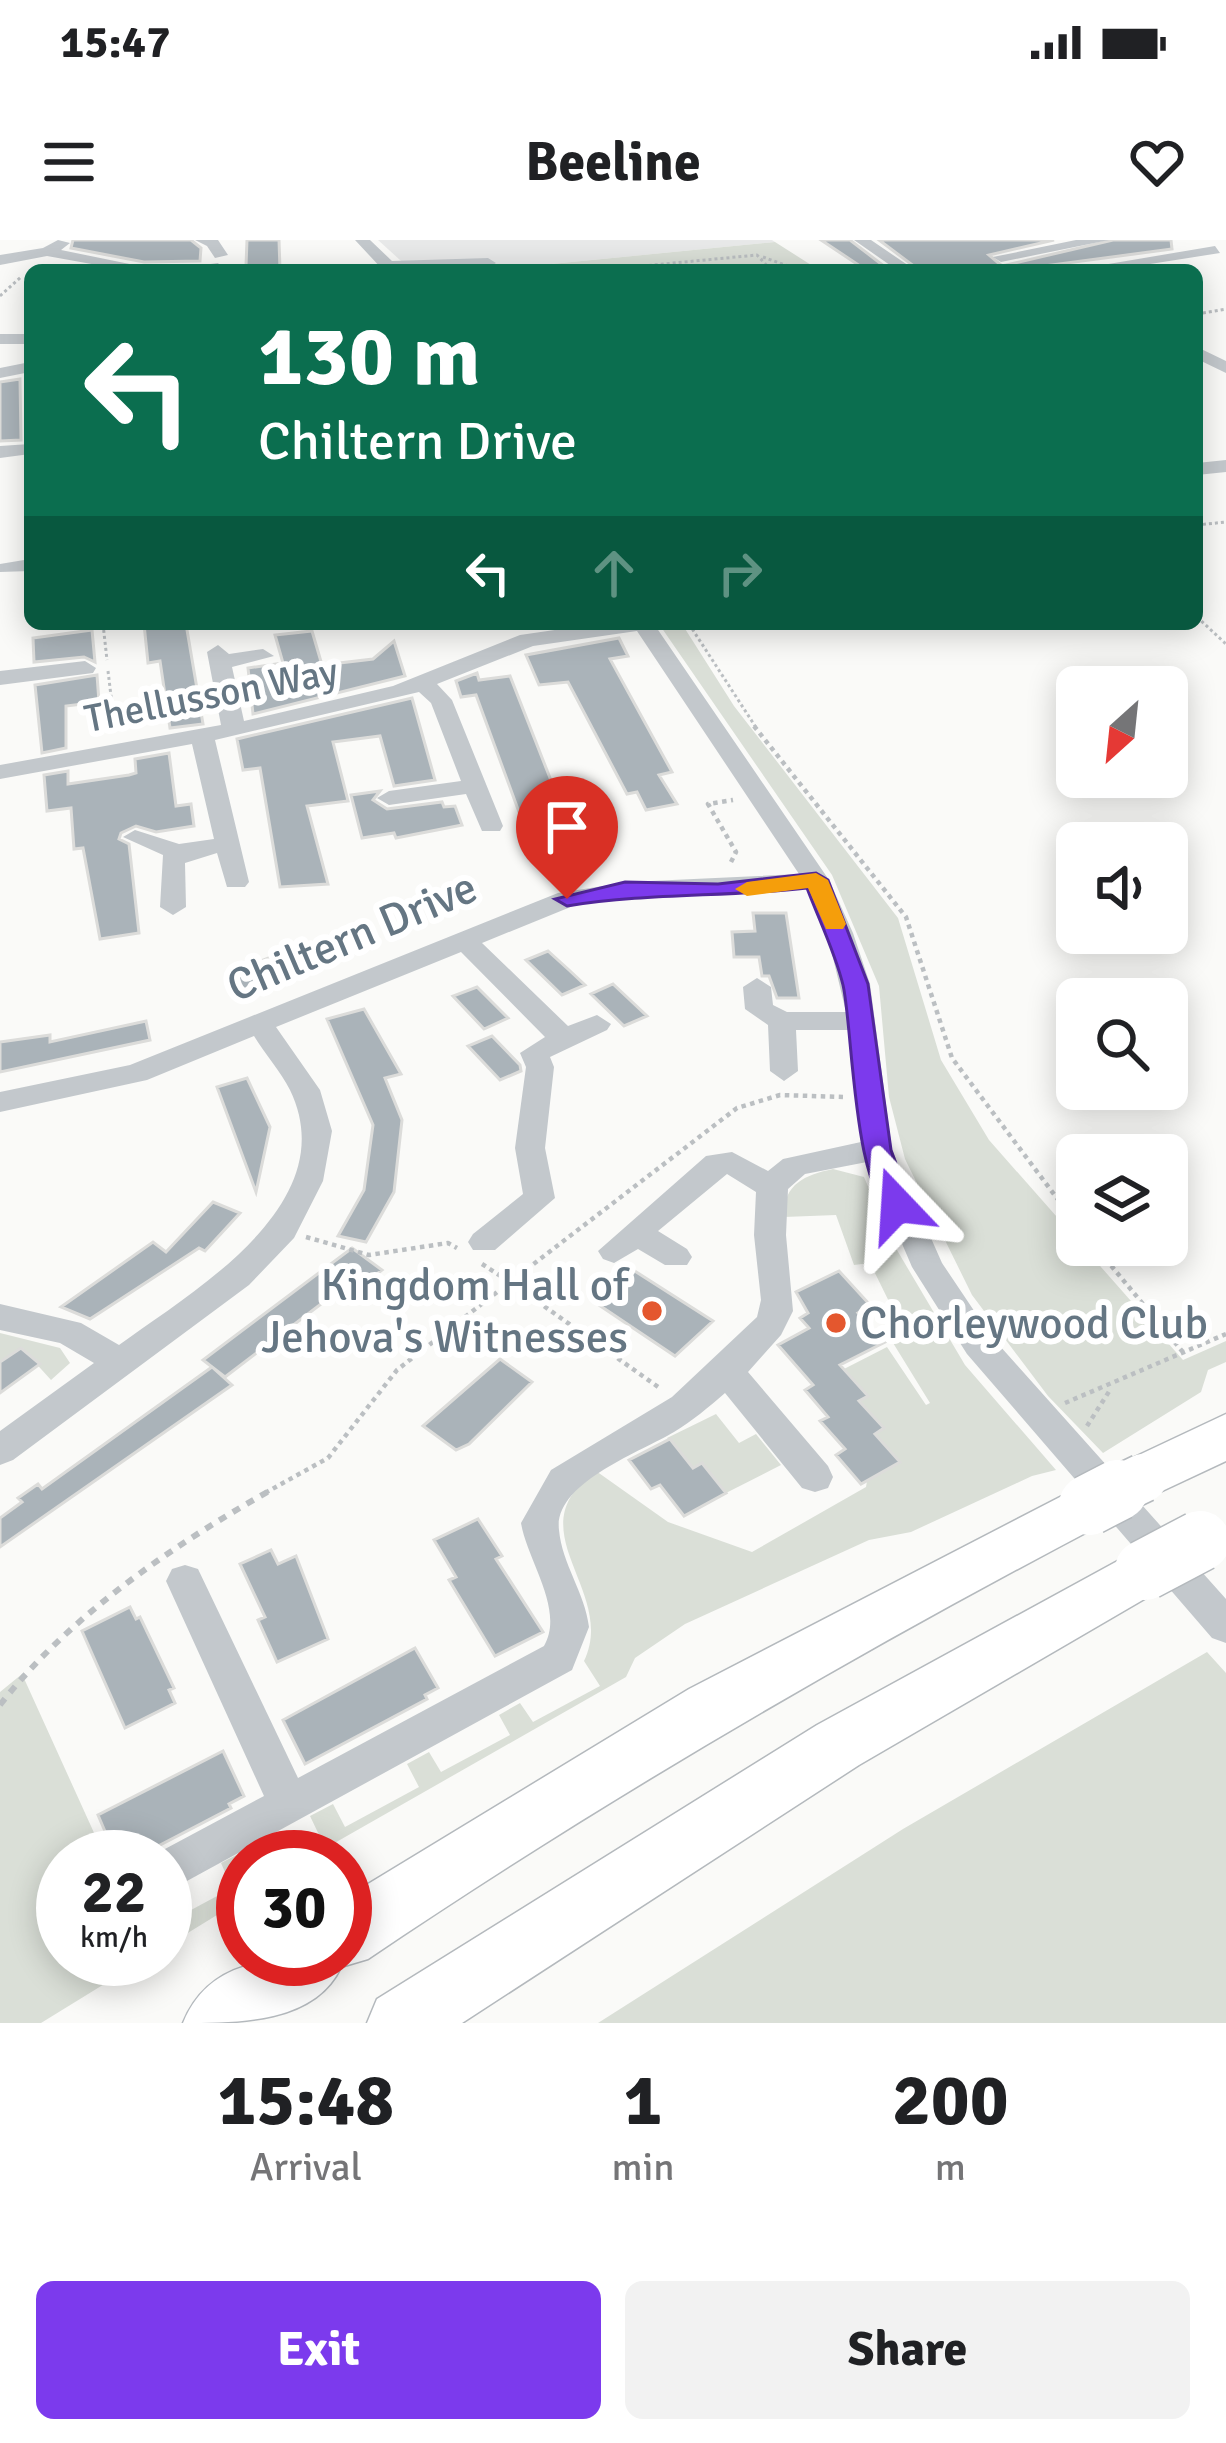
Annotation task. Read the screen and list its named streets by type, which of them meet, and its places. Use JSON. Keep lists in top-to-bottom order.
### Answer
{
  "streets": {
    "street": ["Thellusson Way", "Chiltern Drive"]
  },
  "places": ["Kingdom Hall of Jehova's Witnesses", "Chorleywood Club"],
  "north": "bottom left",
  "page": {
    "status": "15:47",
    "header": "Beeline",
    "turn": ["130 m", "Chiltern Drive"],
    "speed": "22 km/h",
    "limit": "30",
    "eta": [
      "15:48",
      "Arrival",
      "1",
      "min",
      "200",
      "m"
    ],
    "buttons": ["Exit", "Share"]
  }
}
